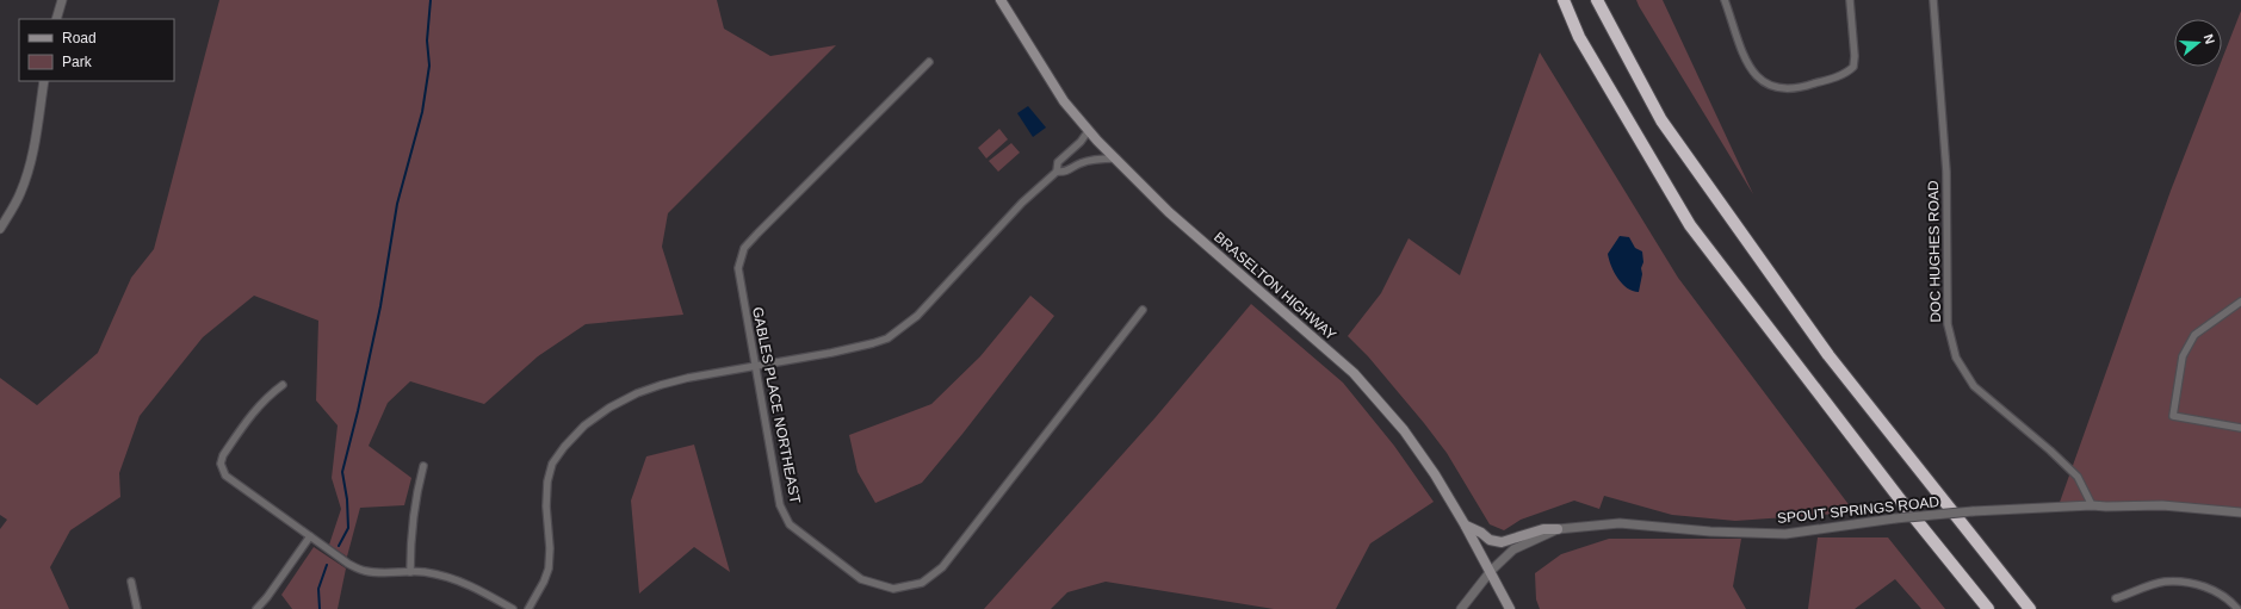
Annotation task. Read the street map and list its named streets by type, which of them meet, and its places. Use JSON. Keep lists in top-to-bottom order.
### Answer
{
  "streets": {
    "main road": ["BRASELTON HIGHWAY"],
    "street": ["DOC HUGHES ROAD", "GABLES PLACE NORTHEAST", "SPOUT SPRINGS ROAD"]
  },
  "crossings": [
    ["DOC HUGHES ROAD", "SPOUT SPRINGS ROAD"],
    ["BRASELTON HIGHWAY", "SPOUT SPRINGS ROAD"]
  ],
  "legend": ["Road", "Park"],
  "north": "right"
}
